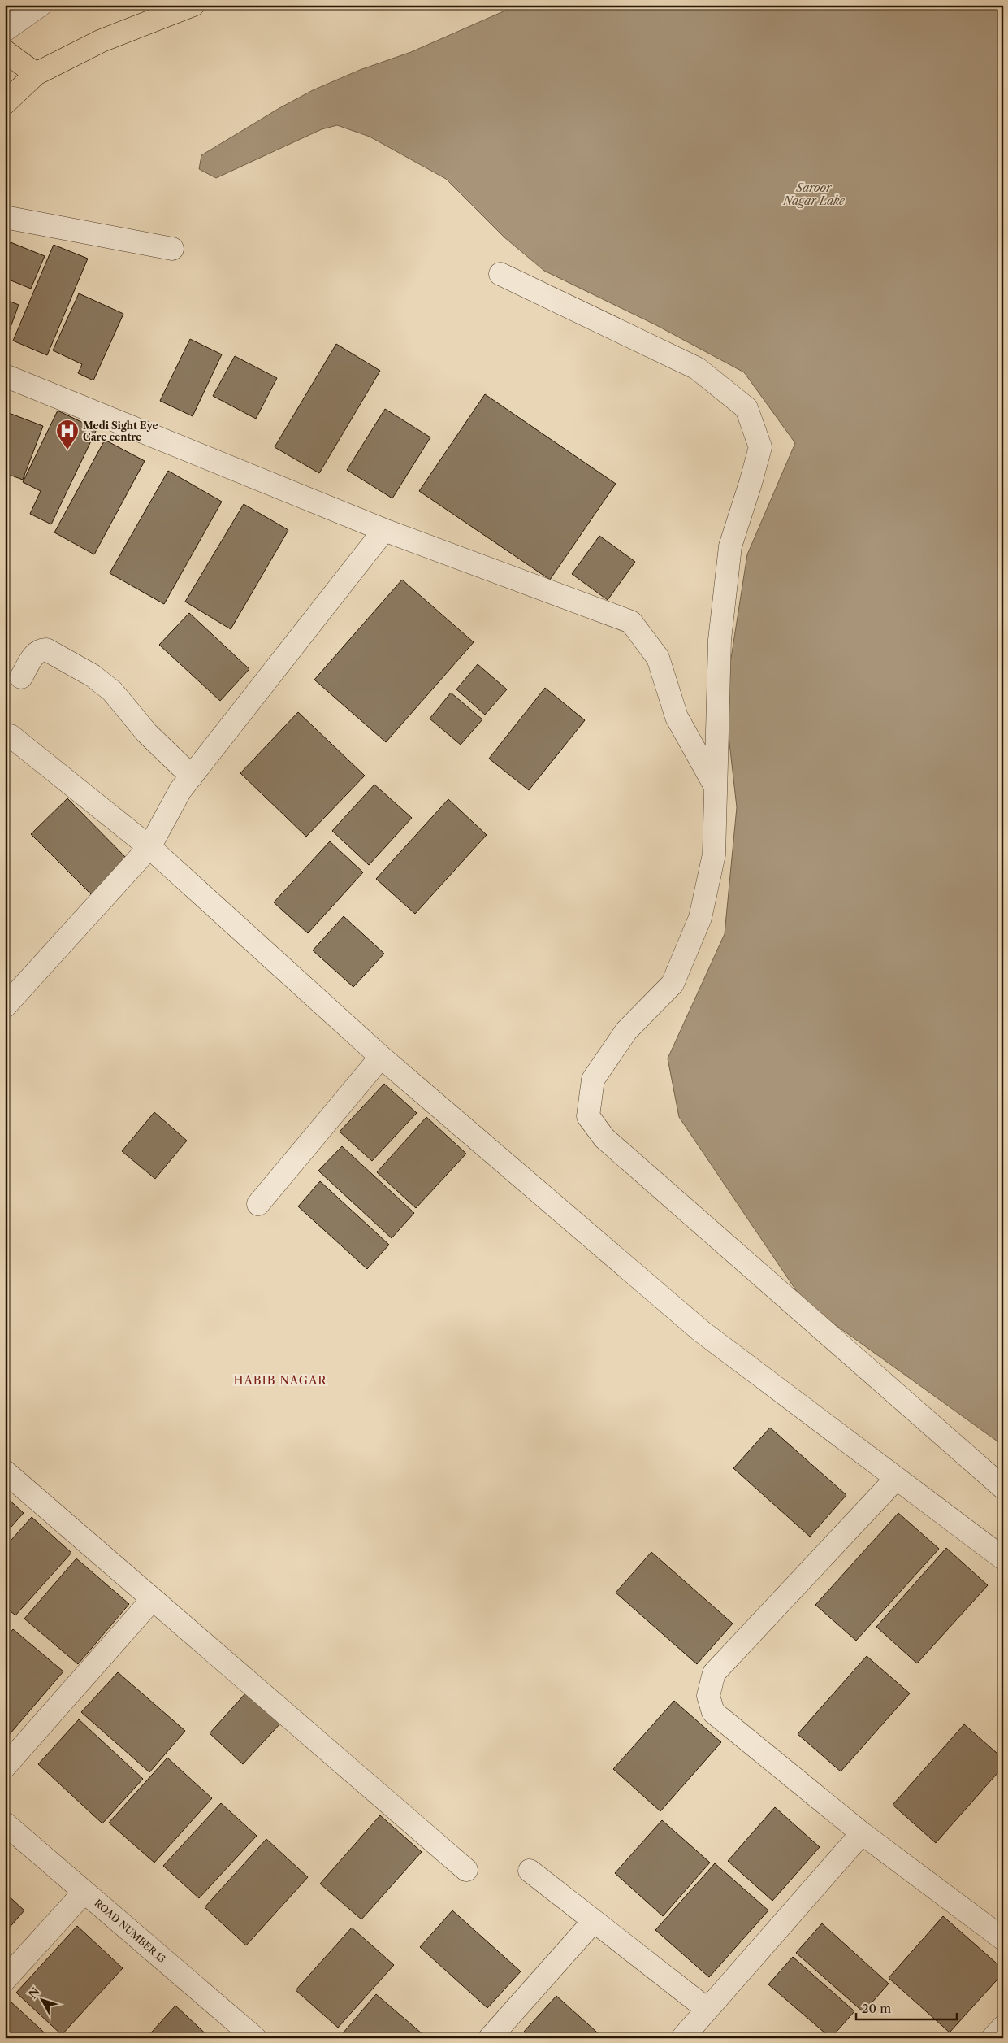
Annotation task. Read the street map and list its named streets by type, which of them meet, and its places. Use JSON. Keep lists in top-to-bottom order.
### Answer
{
  "streets": {
    "street": ["ROAD NUMBER 13"]
  },
  "districts": ["HABIB NAGAR"],
  "water": ["Saroor Nagar Lake"],
  "places": {
    "hospital": ["Medi Sight Eye Care centre"]
  },
  "scale_bar": "20 m",
  "north": "top left"
}
